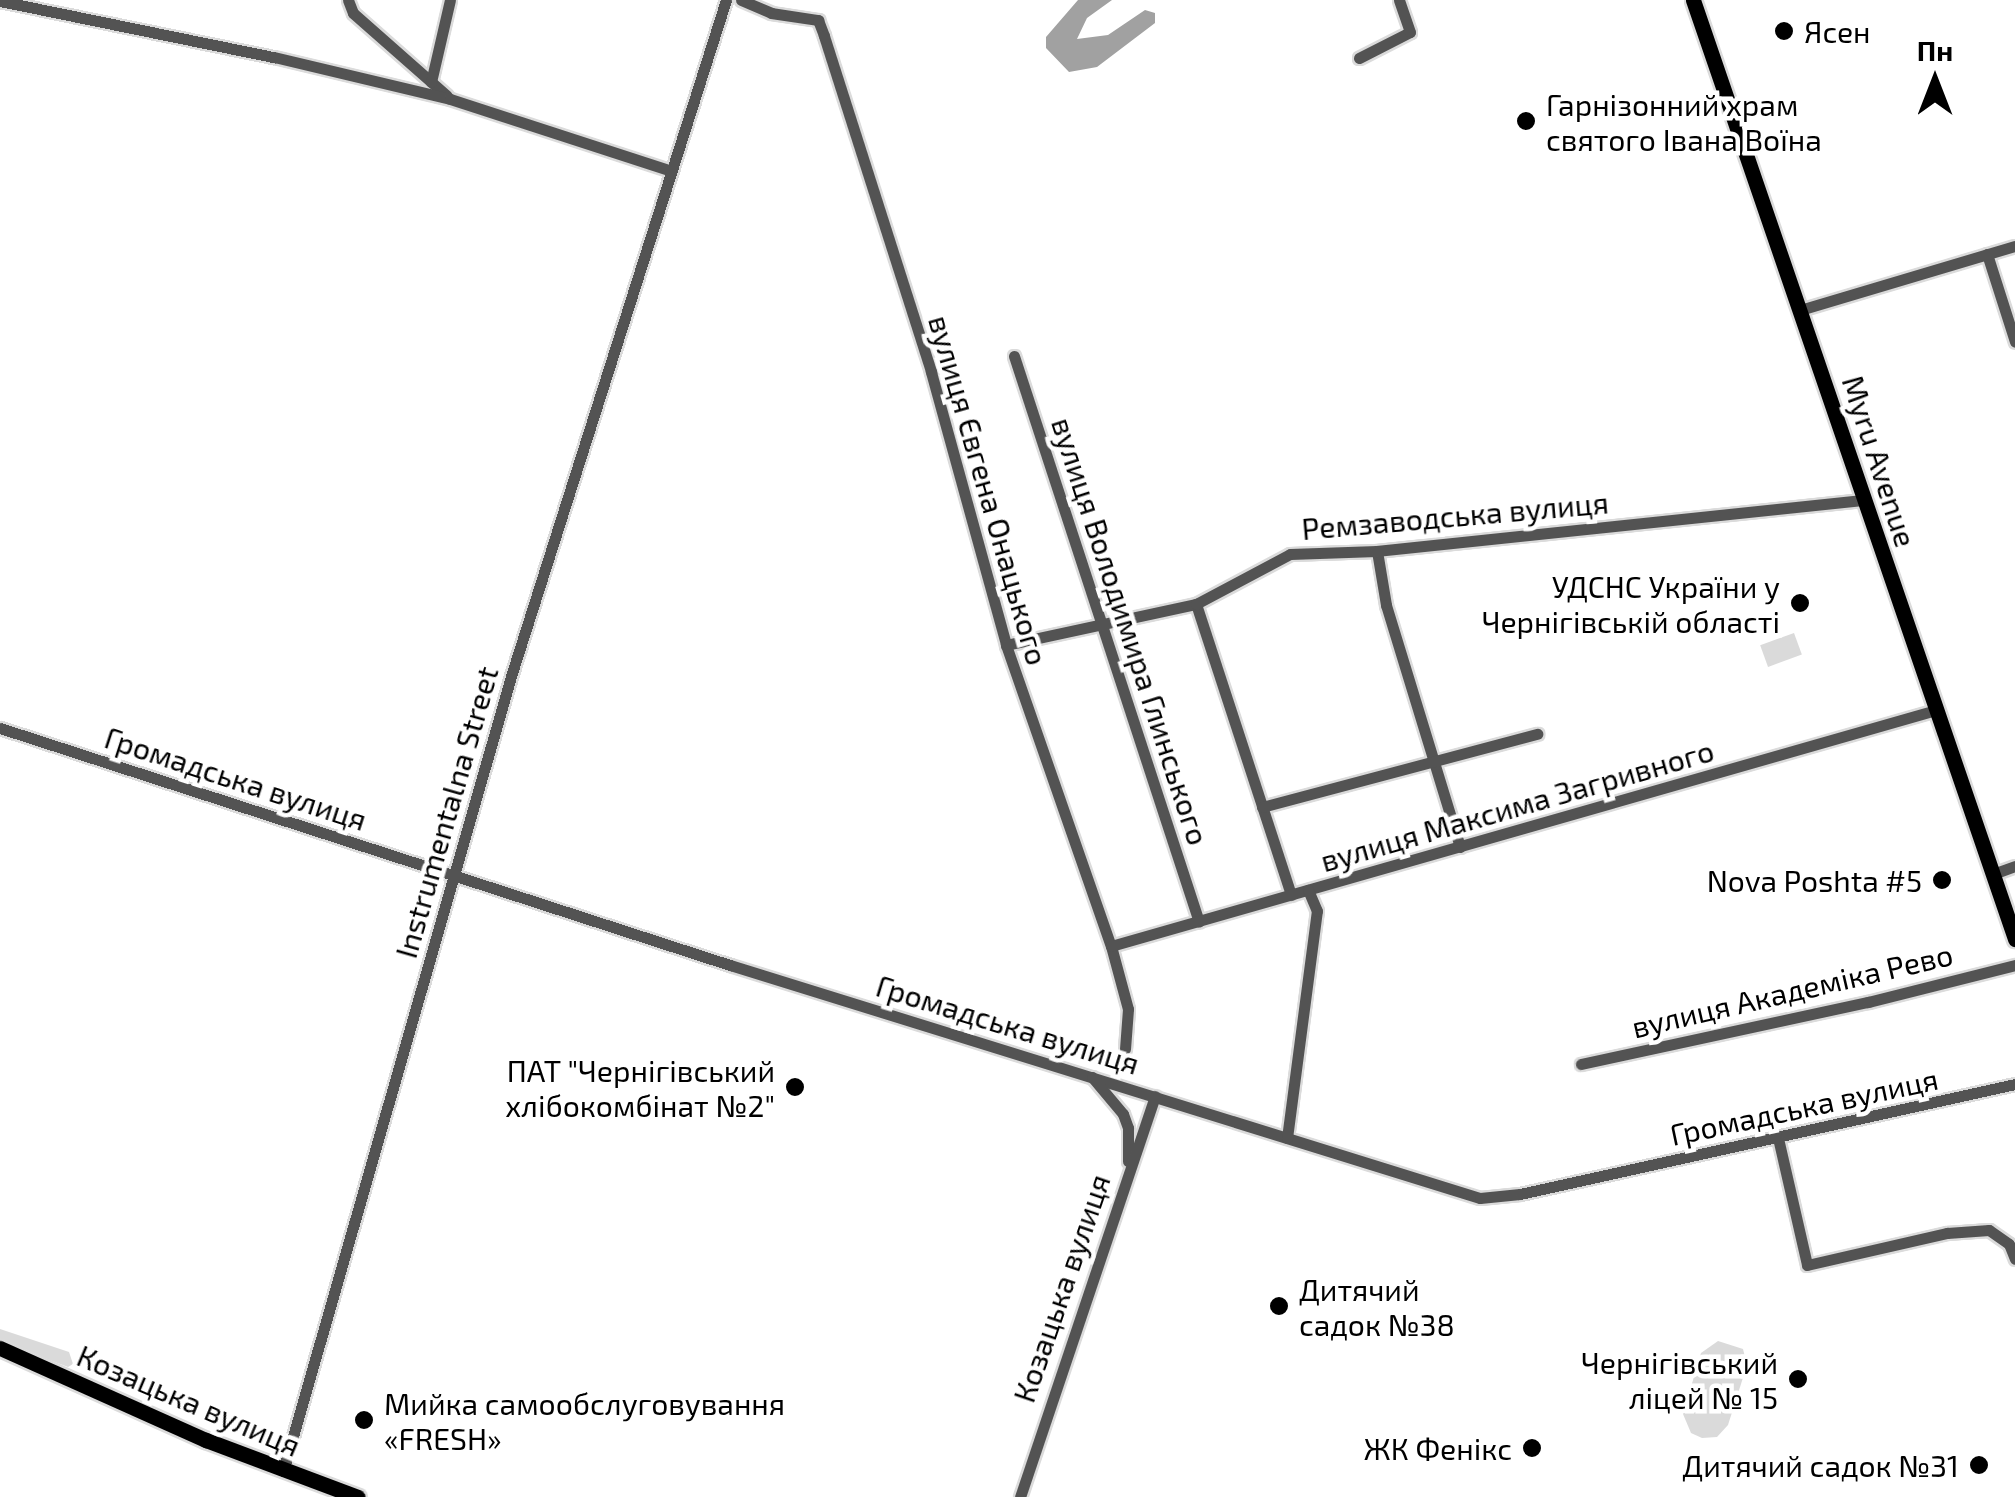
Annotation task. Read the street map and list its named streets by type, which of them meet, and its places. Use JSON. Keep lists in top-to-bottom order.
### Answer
{
  "streets": {
    "main road": ["Myru Avenue", "Козацька вулиця"],
    "street": [
      "вулиця Євгена Онацького",
      "Ремзаводська вулиця",
      "вулиця Володимира Глинського",
      "Громадська вулиця",
      "вулиця Максима Загривного",
      "Instrumentalna Street",
      "вулиця Академіка Рево"
    ]
  },
  "crossings": [
    ["Myru Avenue", "Ремзаводська вулиця"],
    ["Myru Avenue", "вулиця Максима Загривного"],
    ["вулиця Євгена Онацького", "Ремзаводська вулиця"],
    ["вулиця Євгена Онацького", "вулиця Максима Загривного"],
    ["Ремзаводська вулиця", "вулиця Володимира Глинського"],
    ["вулиця Володимира Глинського", "вулиця Максима Загривного"],
    ["Громадська вулиця", "Instrumentalna Street"],
    ["Громадська вулиця", "Козацька вулиця"],
    ["Instrumentalna Street", "Козацька вулиця"]
  ],
  "places": [
    "Ясен",
    "Гарнізонний храм святого Івана Воїна",
    "УДСНС України у Чернігівській області",
    "Nova Poshta #5",
    "ПАТ \"Чернігівський хлібокомбінат №2\"",
    "Дитячий садок №38",
    "Чернігівський ліцей № 15",
    "Мийка самообслуговування «FRESH»",
    "ЖК Фенікс",
    "Дитячий садок №31"
  ],
  "north": "top"
}
